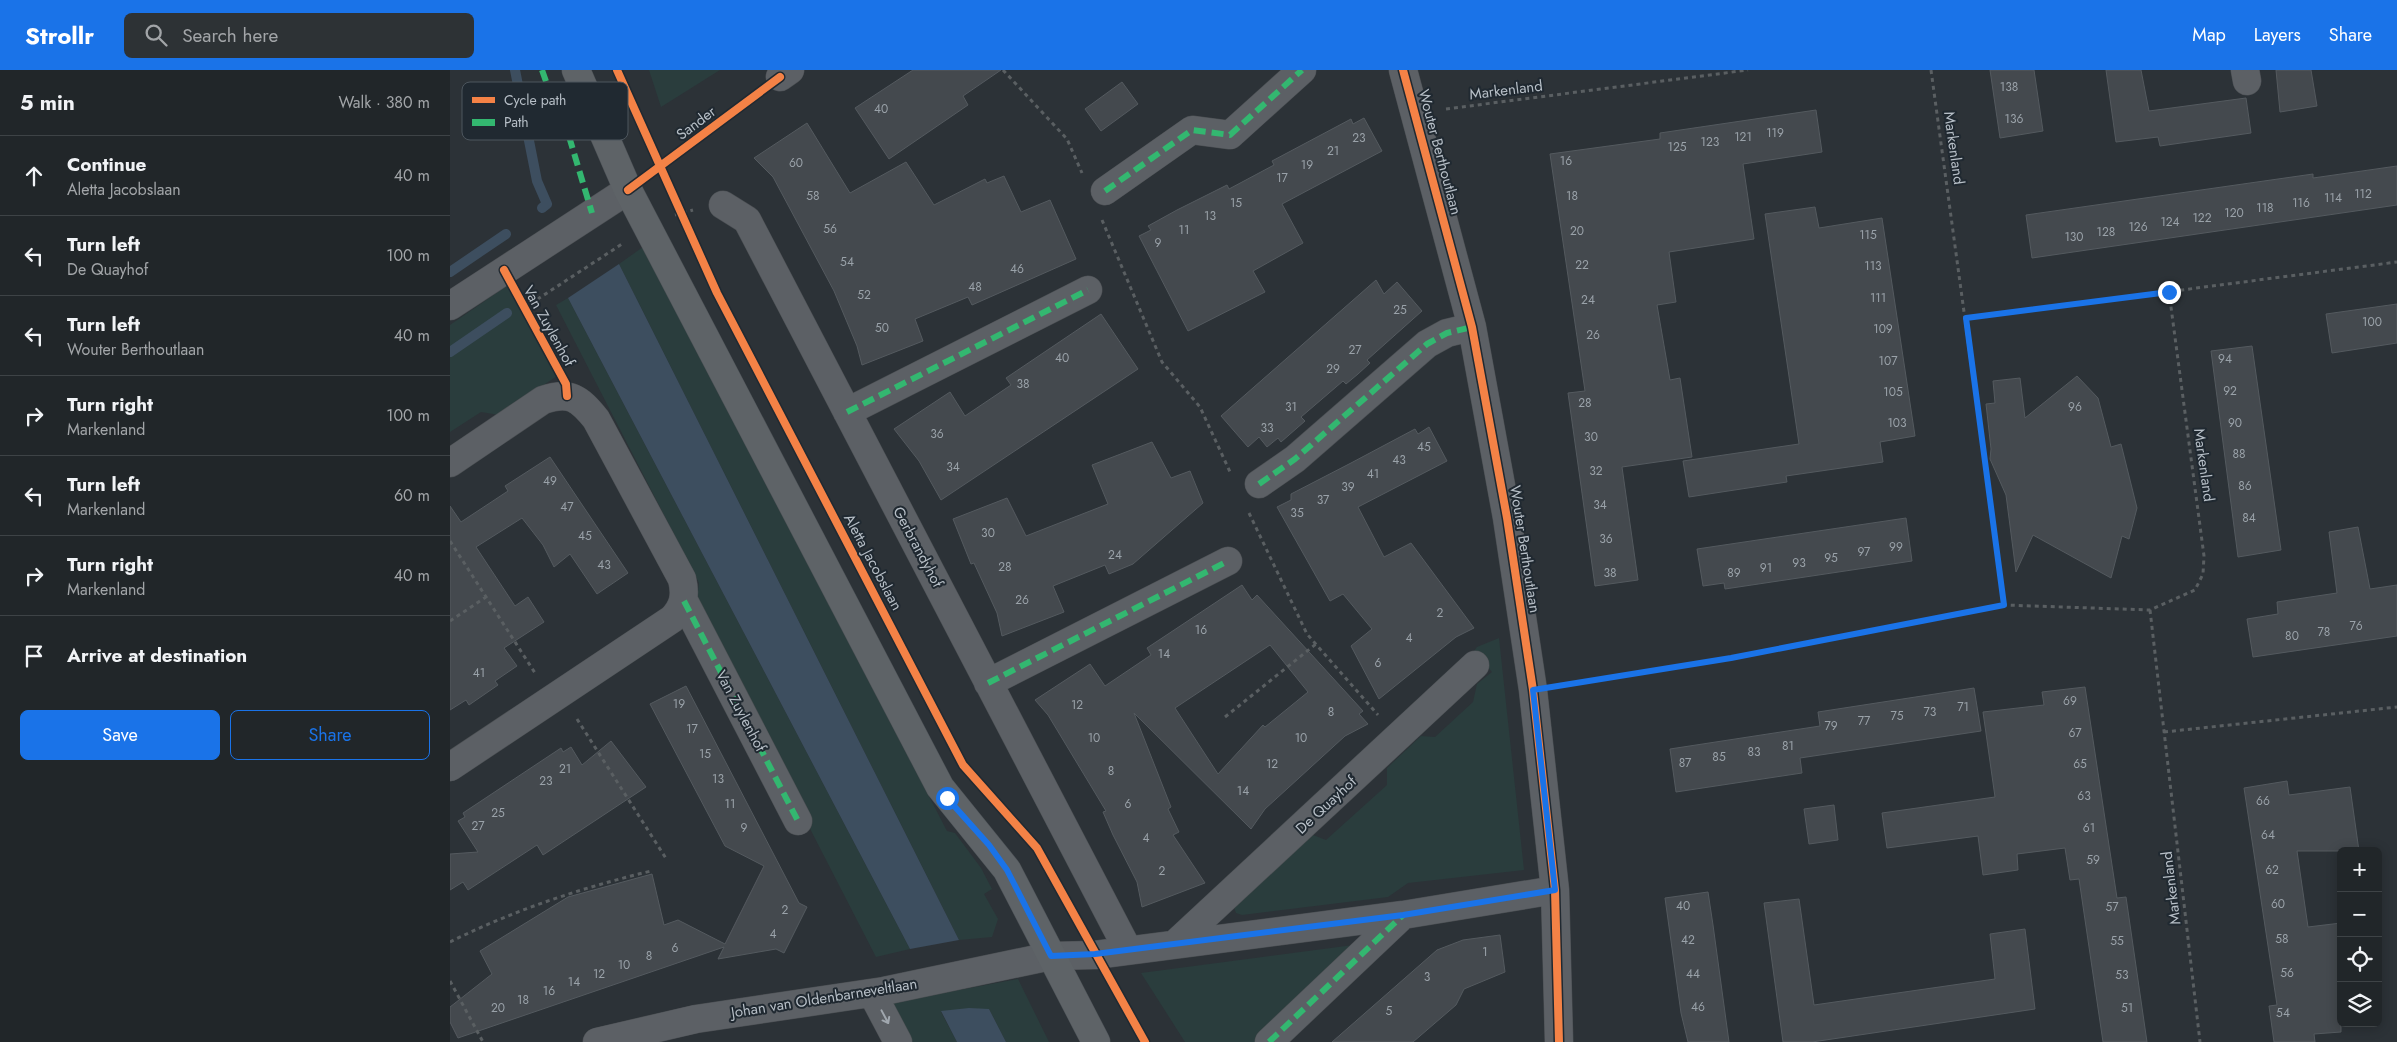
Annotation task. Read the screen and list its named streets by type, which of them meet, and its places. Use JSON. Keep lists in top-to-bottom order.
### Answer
{
  "streets": {
    "street": [
      "Wouter Berthoutlaan",
      "Van Zuylenhof",
      "Gerbrandyhof",
      "De Quayhof",
      "Johan van Oldenbarneveltlaan"
    ],
    "path": ["Markenland"],
    "cycle path": ["Sander", "Aletta Jacobslaan"]
  },
  "crossings": [
    ["Markenland", "Wouter Berthoutlaan"]
  ],
  "house_numbers": [
    "138",
    "40",
    "136",
    "119",
    "121",
    "23",
    "123",
    "125",
    "21",
    "16",
    "60",
    "19",
    "17",
    "112",
    "58",
    "18",
    "114",
    "15",
    "116",
    "118",
    "120",
    "13",
    "122",
    "124",
    "126",
    "56",
    "11",
    "20",
    "128",
    "115",
    "130",
    "9",
    "54",
    "22",
    "113",
    "46",
    "48",
    "52",
    "111",
    "24",
    "25",
    "100",
    "50",
    "109",
    "26",
    "27",
    "40",
    "94",
    "107",
    "29",
    "38",
    "92",
    "105",
    "28",
    "31",
    "96",
    "103",
    "90",
    "33",
    "36",
    "30",
    "45",
    "88",
    "43",
    "34",
    "32",
    "41",
    "49",
    "86",
    "39",
    "37",
    "34",
    "47",
    "35",
    "84",
    "30",
    "45",
    "36",
    "99",
    "97",
    "24",
    "95",
    "93",
    "43",
    "28",
    "91",
    "38",
    "89",
    "26",
    "2",
    "76",
    "16",
    "78",
    "80",
    "4",
    "14",
    "6",
    "41",
    "69",
    "19",
    "12",
    "71",
    "8",
    "73",
    "75",
    "77",
    "79",
    "17",
    "67",
    "10",
    "10",
    "81",
    "83",
    "15",
    "85",
    "87",
    "12",
    "65",
    "21",
    "8",
    "13",
    "23",
    "14",
    "63",
    "66",
    "11",
    "6",
    "25",
    "27",
    "9",
    "61",
    "64",
    "4",
    "59",
    "62",
    "2",
    "60",
    "40",
    "57",
    "2",
    "4",
    "58",
    "42",
    "55",
    "6",
    "1",
    "8",
    "10",
    "56",
    "12",
    "44",
    "53",
    "3",
    "14",
    "16",
    "18",
    "46",
    "20",
    "51",
    "5",
    "54"
  ],
  "legend": ["Cycle path", "Path"],
  "page": {
    "header": "Strollr",
    "search": "Search here",
    "nav": ["Map", "Layers", "Share"],
    "heading": ["5 min", "Walk · 380 m"],
    "list": [
      ["Continue", "Aletta Jacobslaan", "40 m"],
      ["Turn left", "De Quayhof", "100 m"],
      ["Turn left", "Wouter Berthoutlaan", "40 m"],
      ["Turn right", "Markenland", "100 m"],
      ["Turn left", "Markenland", "60 m"],
      ["Turn right", "Markenland", "40 m"],
      "Arrive at destination"
    ],
    "buttons": ["Save", "Share"],
    "map_buttons": ["+", "−"]
  }
}
